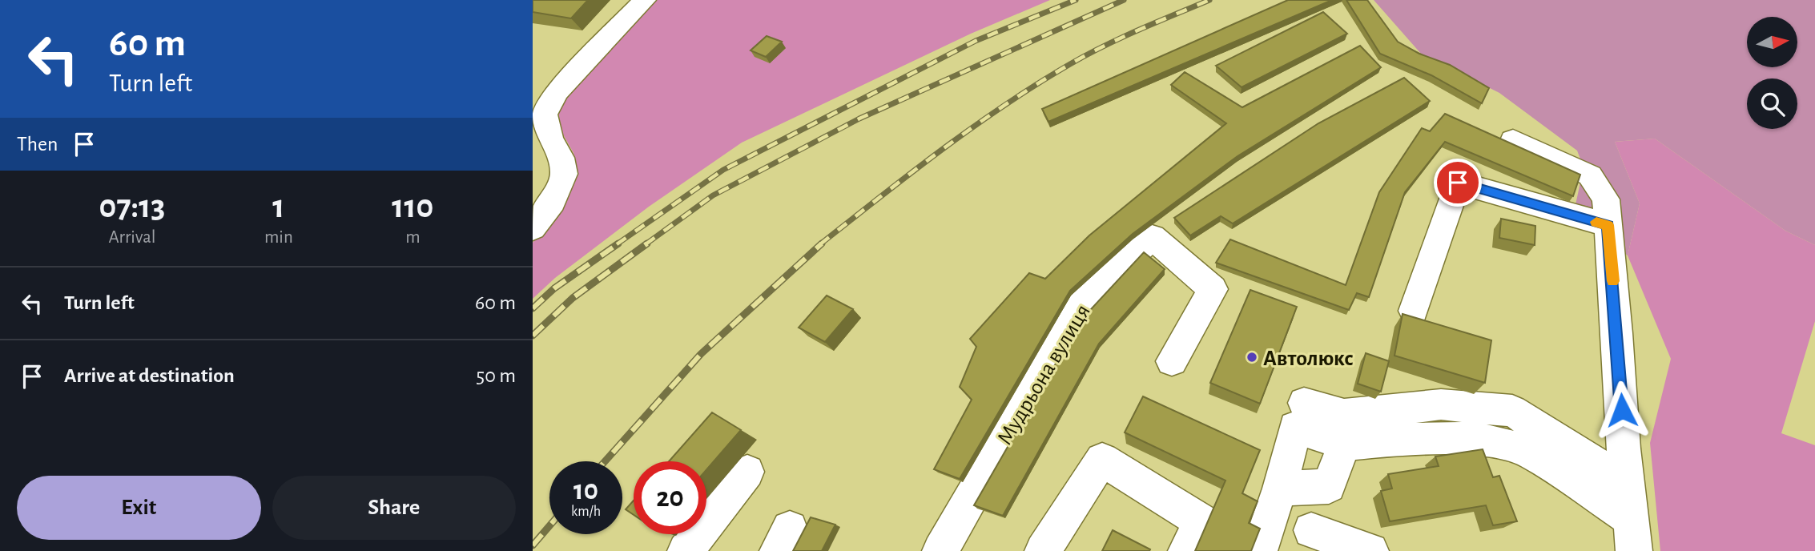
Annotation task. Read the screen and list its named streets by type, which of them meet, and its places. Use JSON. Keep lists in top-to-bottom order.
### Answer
{
  "streets": {
    "street": ["Мудрьона вулиця"]
  },
  "places": ["Автолюкс"],
  "north": "right",
  "page": {
    "turn": ["60 m", "Turn left"],
    "then": "Then",
    "eta": [
      "07:13",
      "Arrival",
      "1",
      "min",
      "110",
      "m"
    ],
    "list": [
      {
        "name": "Turn left",
        "value": "60 m"
      },
      {
        "name": "Arrive at destination",
        "value": "50 m"
      }
    ],
    "speed": "10 km/h",
    "limit": "20",
    "buttons": ["Exit", "Share"]
  }
}
